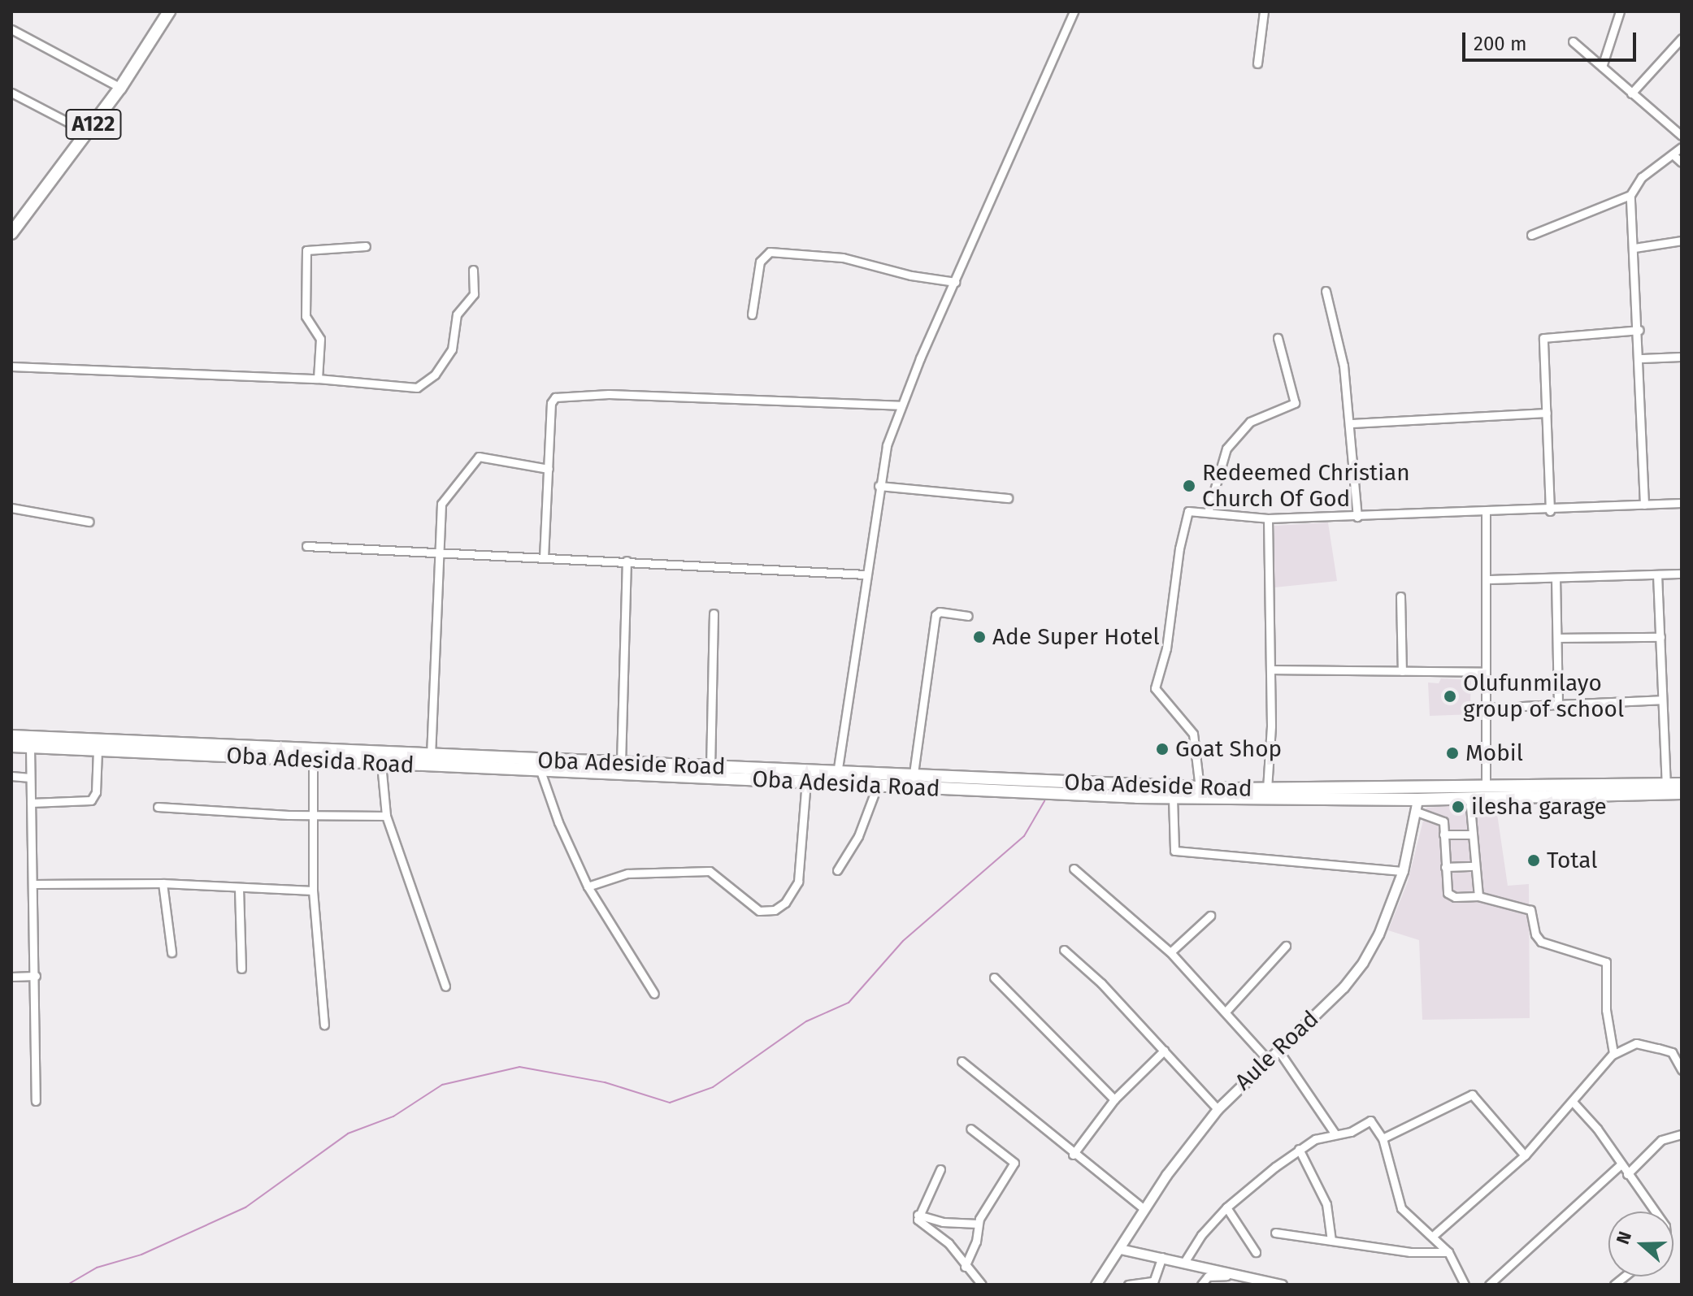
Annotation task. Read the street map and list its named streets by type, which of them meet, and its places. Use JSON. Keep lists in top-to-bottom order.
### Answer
{
  "streets": {
    "main road": ["A122", "Oba Adesida Road", "Oba Adeside Road"],
    "street": ["Aule Road"]
  },
  "crossings": [
    ["Oba Adesida Road", "Oba Adeside Road"],
    ["Oba Adesida Road", "Aule Road"]
  ],
  "places": [
    "Redeemed Christian Church Of God",
    "Ade Super Hotel",
    "Olufunmilayo group of school",
    "Goat Shop",
    "Mobil",
    "ilesha garage",
    "Total"
  ],
  "scale_bar": "200 m",
  "north": "left"
}
